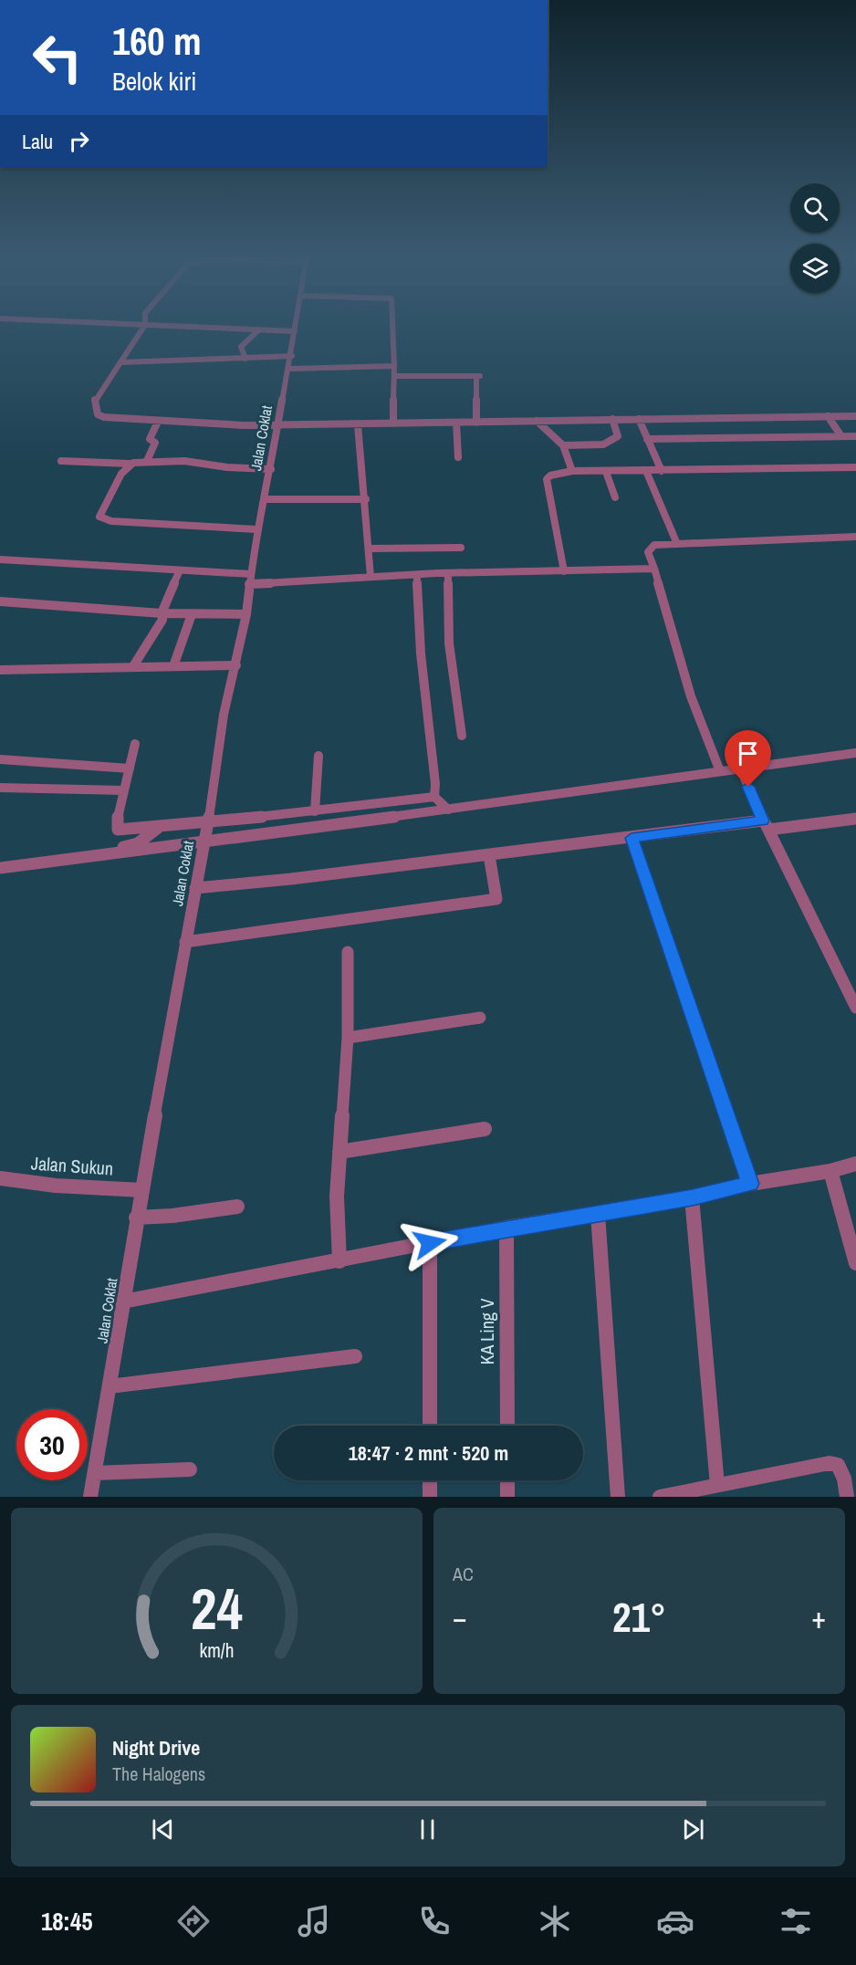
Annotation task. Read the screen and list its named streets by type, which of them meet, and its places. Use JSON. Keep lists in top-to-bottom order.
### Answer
{
  "streets": {
    "street": ["Jalan Coklat", "Jalan Sukun", "KA Ling V"]
  },
  "crossings": [
    ["Jalan Coklat", "Jalan Sukun"]
  ],
  "page": {
    "turn": ["160 m", "Belok kiri"],
    "then": "Lalu",
    "limit": "30",
    "trip": "18:47 · 2 mnt · 520 m",
    "tile": "AC",
    "heat": ["−", "21°", "+"],
    "song": ["Night Drive", "The Halogens"],
    "tabs": "18:45",
    "gauge": ["24", "km/h"]
  }
}
